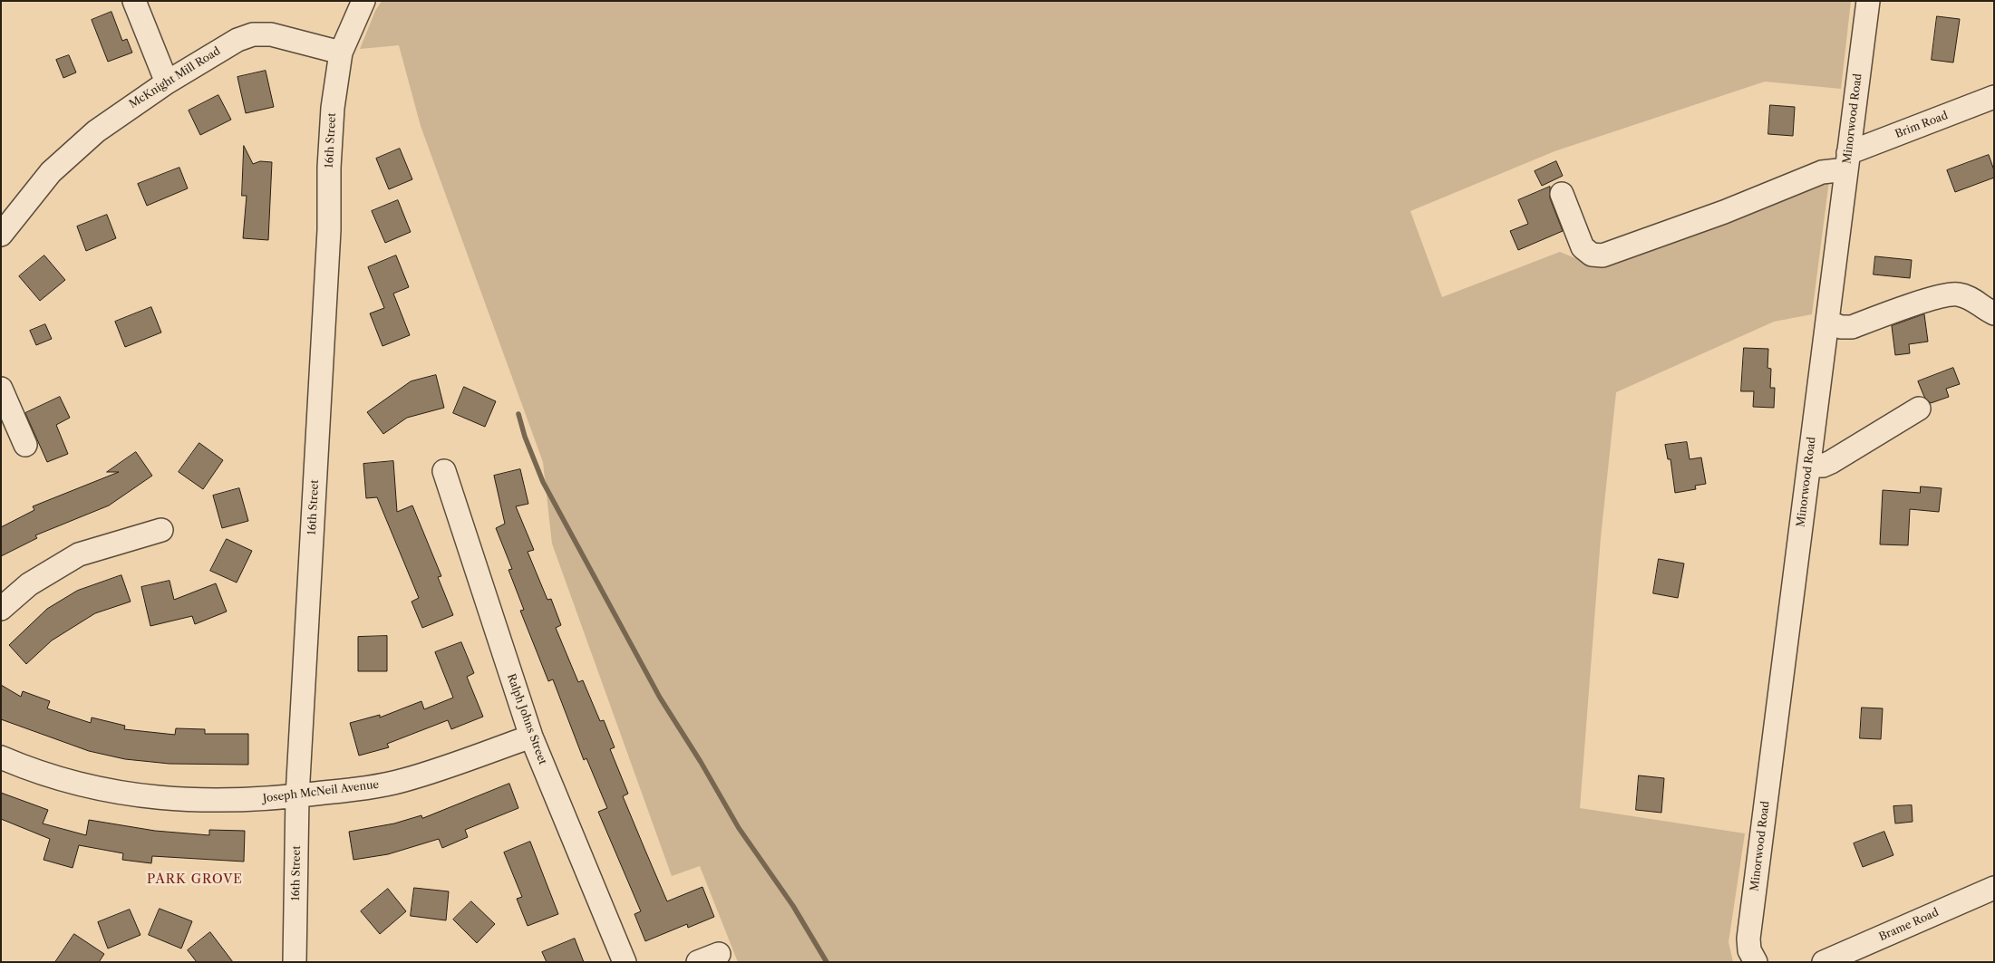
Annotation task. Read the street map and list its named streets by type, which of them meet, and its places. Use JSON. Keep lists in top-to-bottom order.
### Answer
{
  "streets": {
    "street": [
      "McKnight Mill Road",
      "Minorwood Road",
      "Brim Road",
      "16th Street",
      "Ralph Johns Street",
      "Joseph McNeil Avenue",
      "Brame Road"
    ]
  },
  "crossings": [
    ["McKnight Mill Road", "16th Street"],
    ["Minorwood Road", "Brim Road"],
    ["16th Street", "Joseph McNeil Avenue"],
    ["Ralph Johns Street", "Joseph McNeil Avenue"]
  ],
  "districts": ["PARK GROVE"]
}
